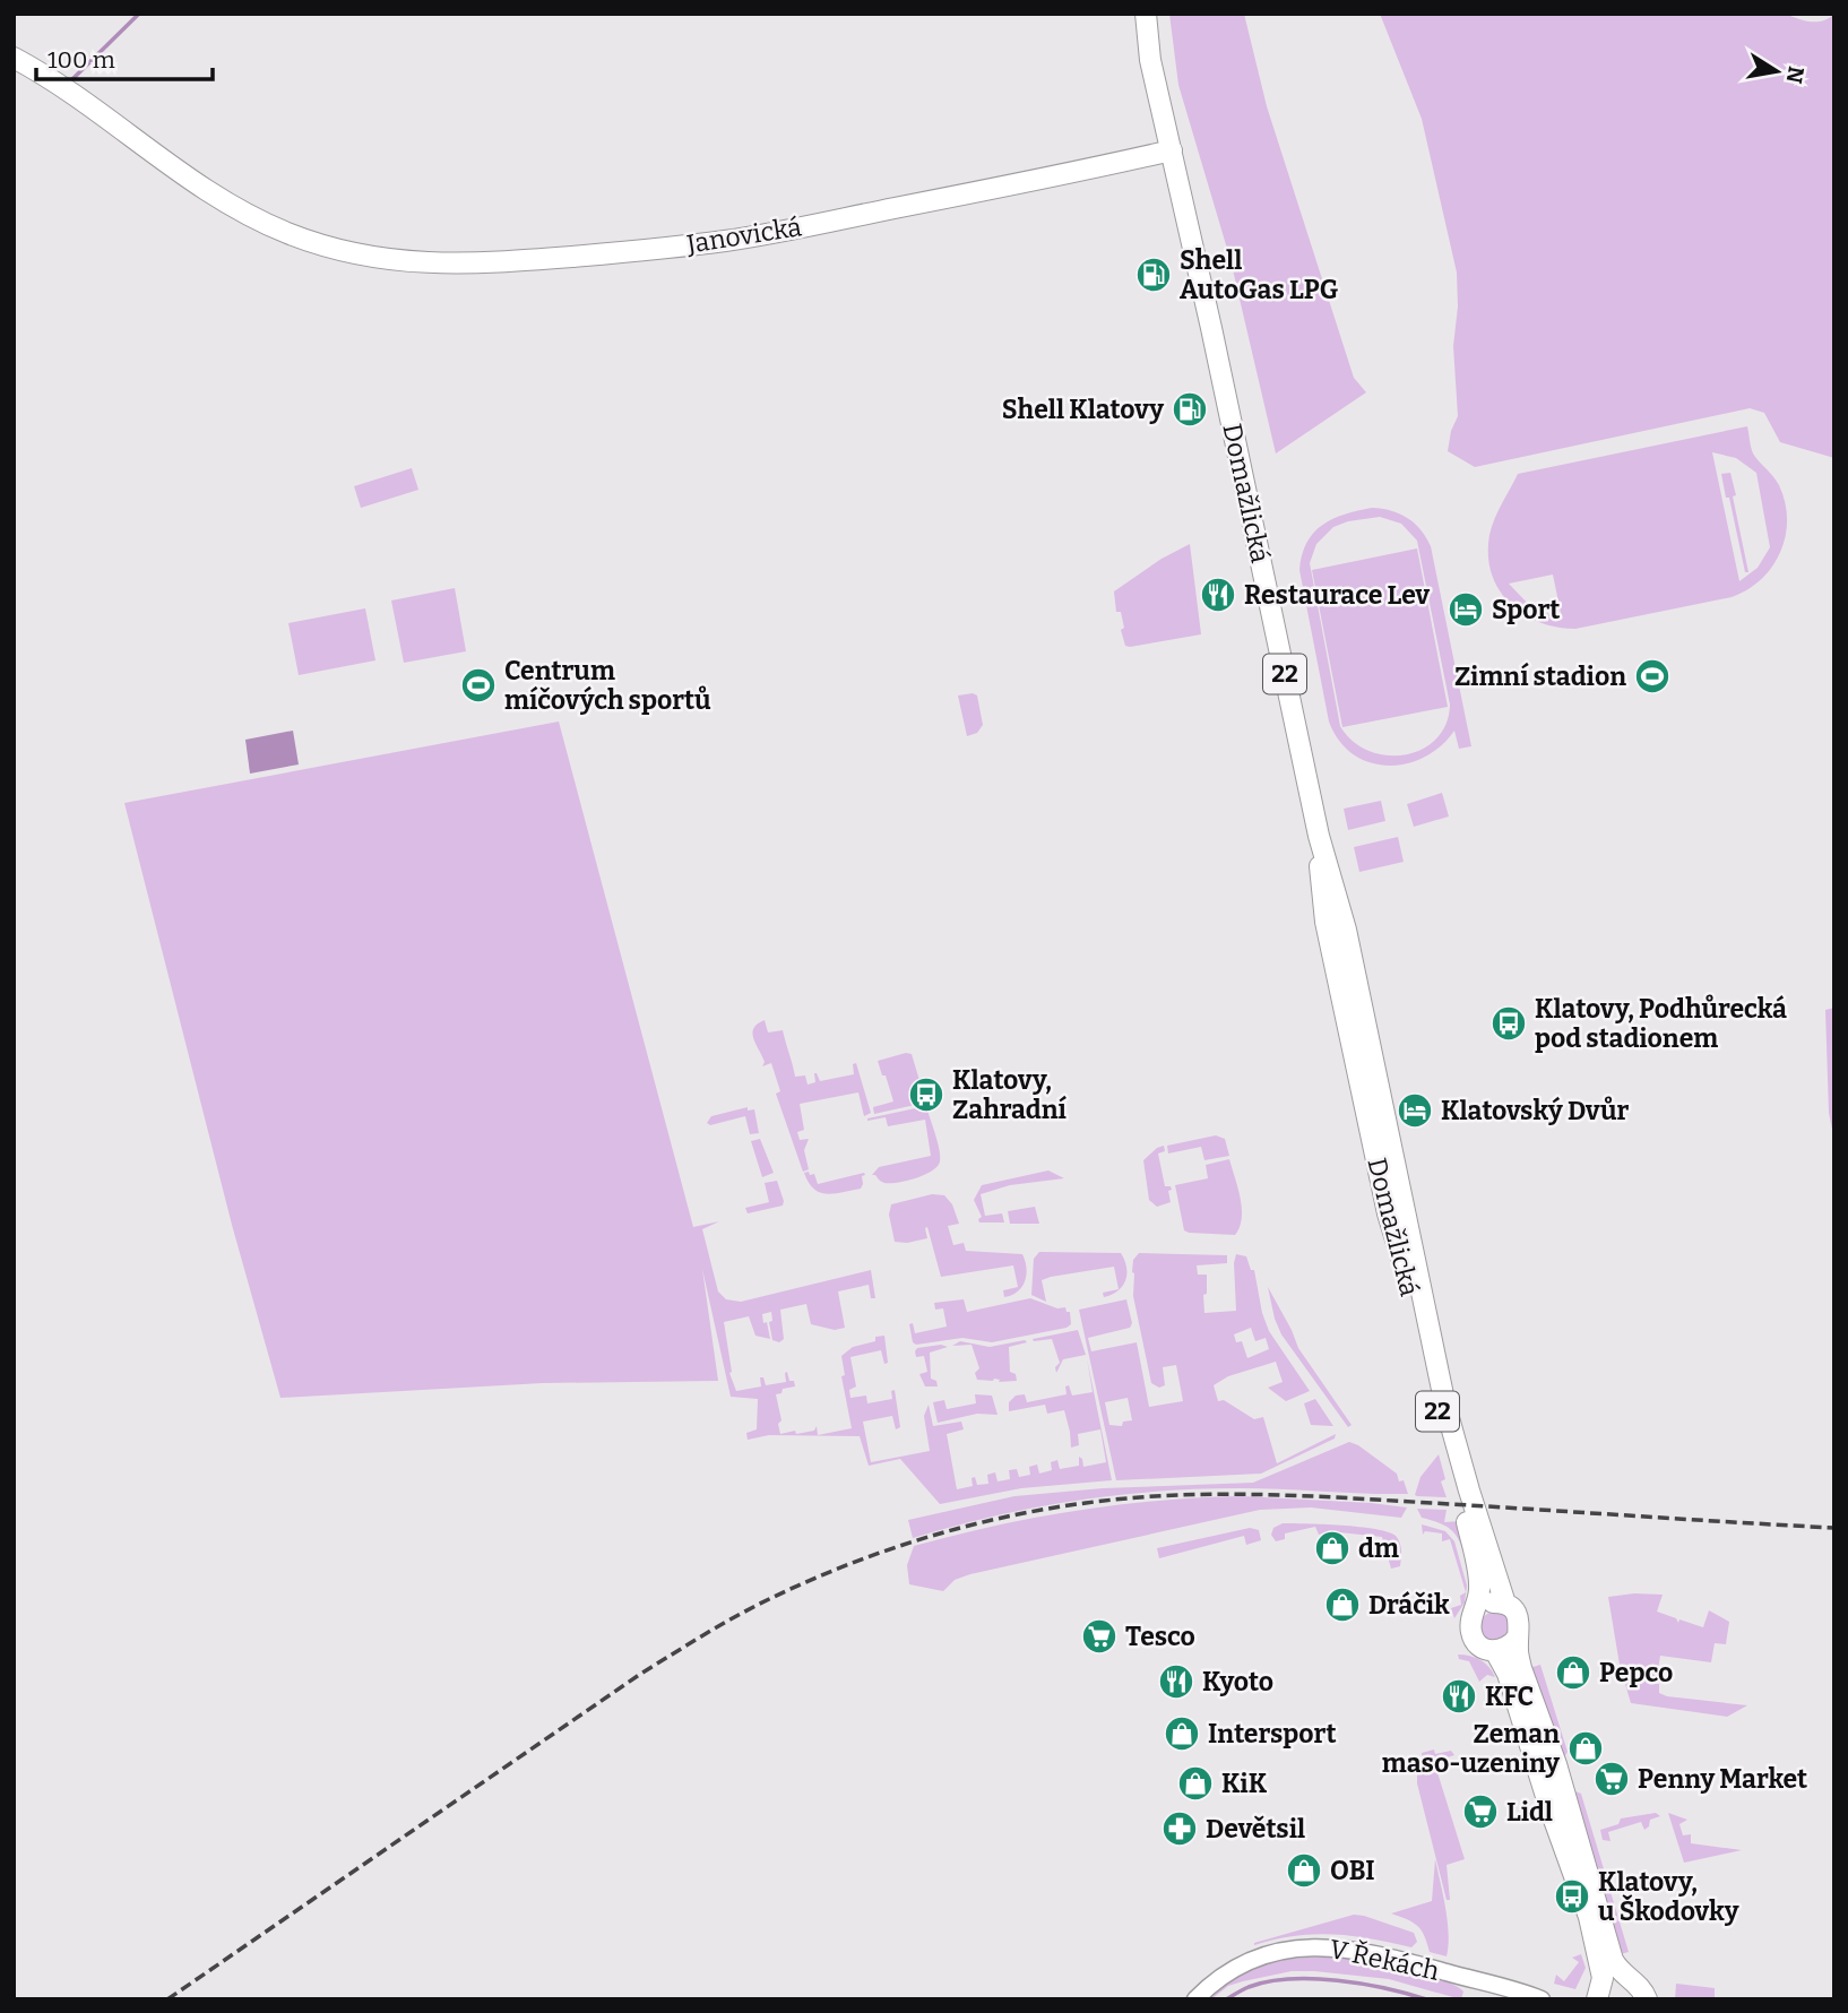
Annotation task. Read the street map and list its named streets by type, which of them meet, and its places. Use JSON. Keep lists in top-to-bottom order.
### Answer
{
  "streets": {
    "main road": ["Janovická", "Domažlická", "22"],
    "street": ["V Řekách"]
  },
  "crossings": [
    ["Janovická", "Domažlická"],
    ["Janovická", "22"],
    ["Domažlická", "22"]
  ],
  "places": {
    "fuel station": ["Shell AutoGas LPG", "Shell Klatovy"],
    "restaurant": ["Restaurace Lev", "Kyoto", "KFC"],
    "hotel": ["Sport", "Klatovský Dvůr"],
    "sports": ["Zimní stadion", "Centrum míčových sportů"],
    "bus stop": ["Klatovy, Podhůrecká pod stadionem", "Klatovy, Zahradní", "Klatovy, u Škodovky"],
    "shop": [
      "dm",
      "Dráčik",
      "Pepco",
      "Intersport",
      "Zeman maso-uzeniny",
      "KiK",
      "OBI"
    ],
    "supermarket": ["Tesco", "Penny Market", "Lidl"],
    "pharmacy": ["Devětsil"]
  },
  "scale_bar": "100 m",
  "north": "right"
}
